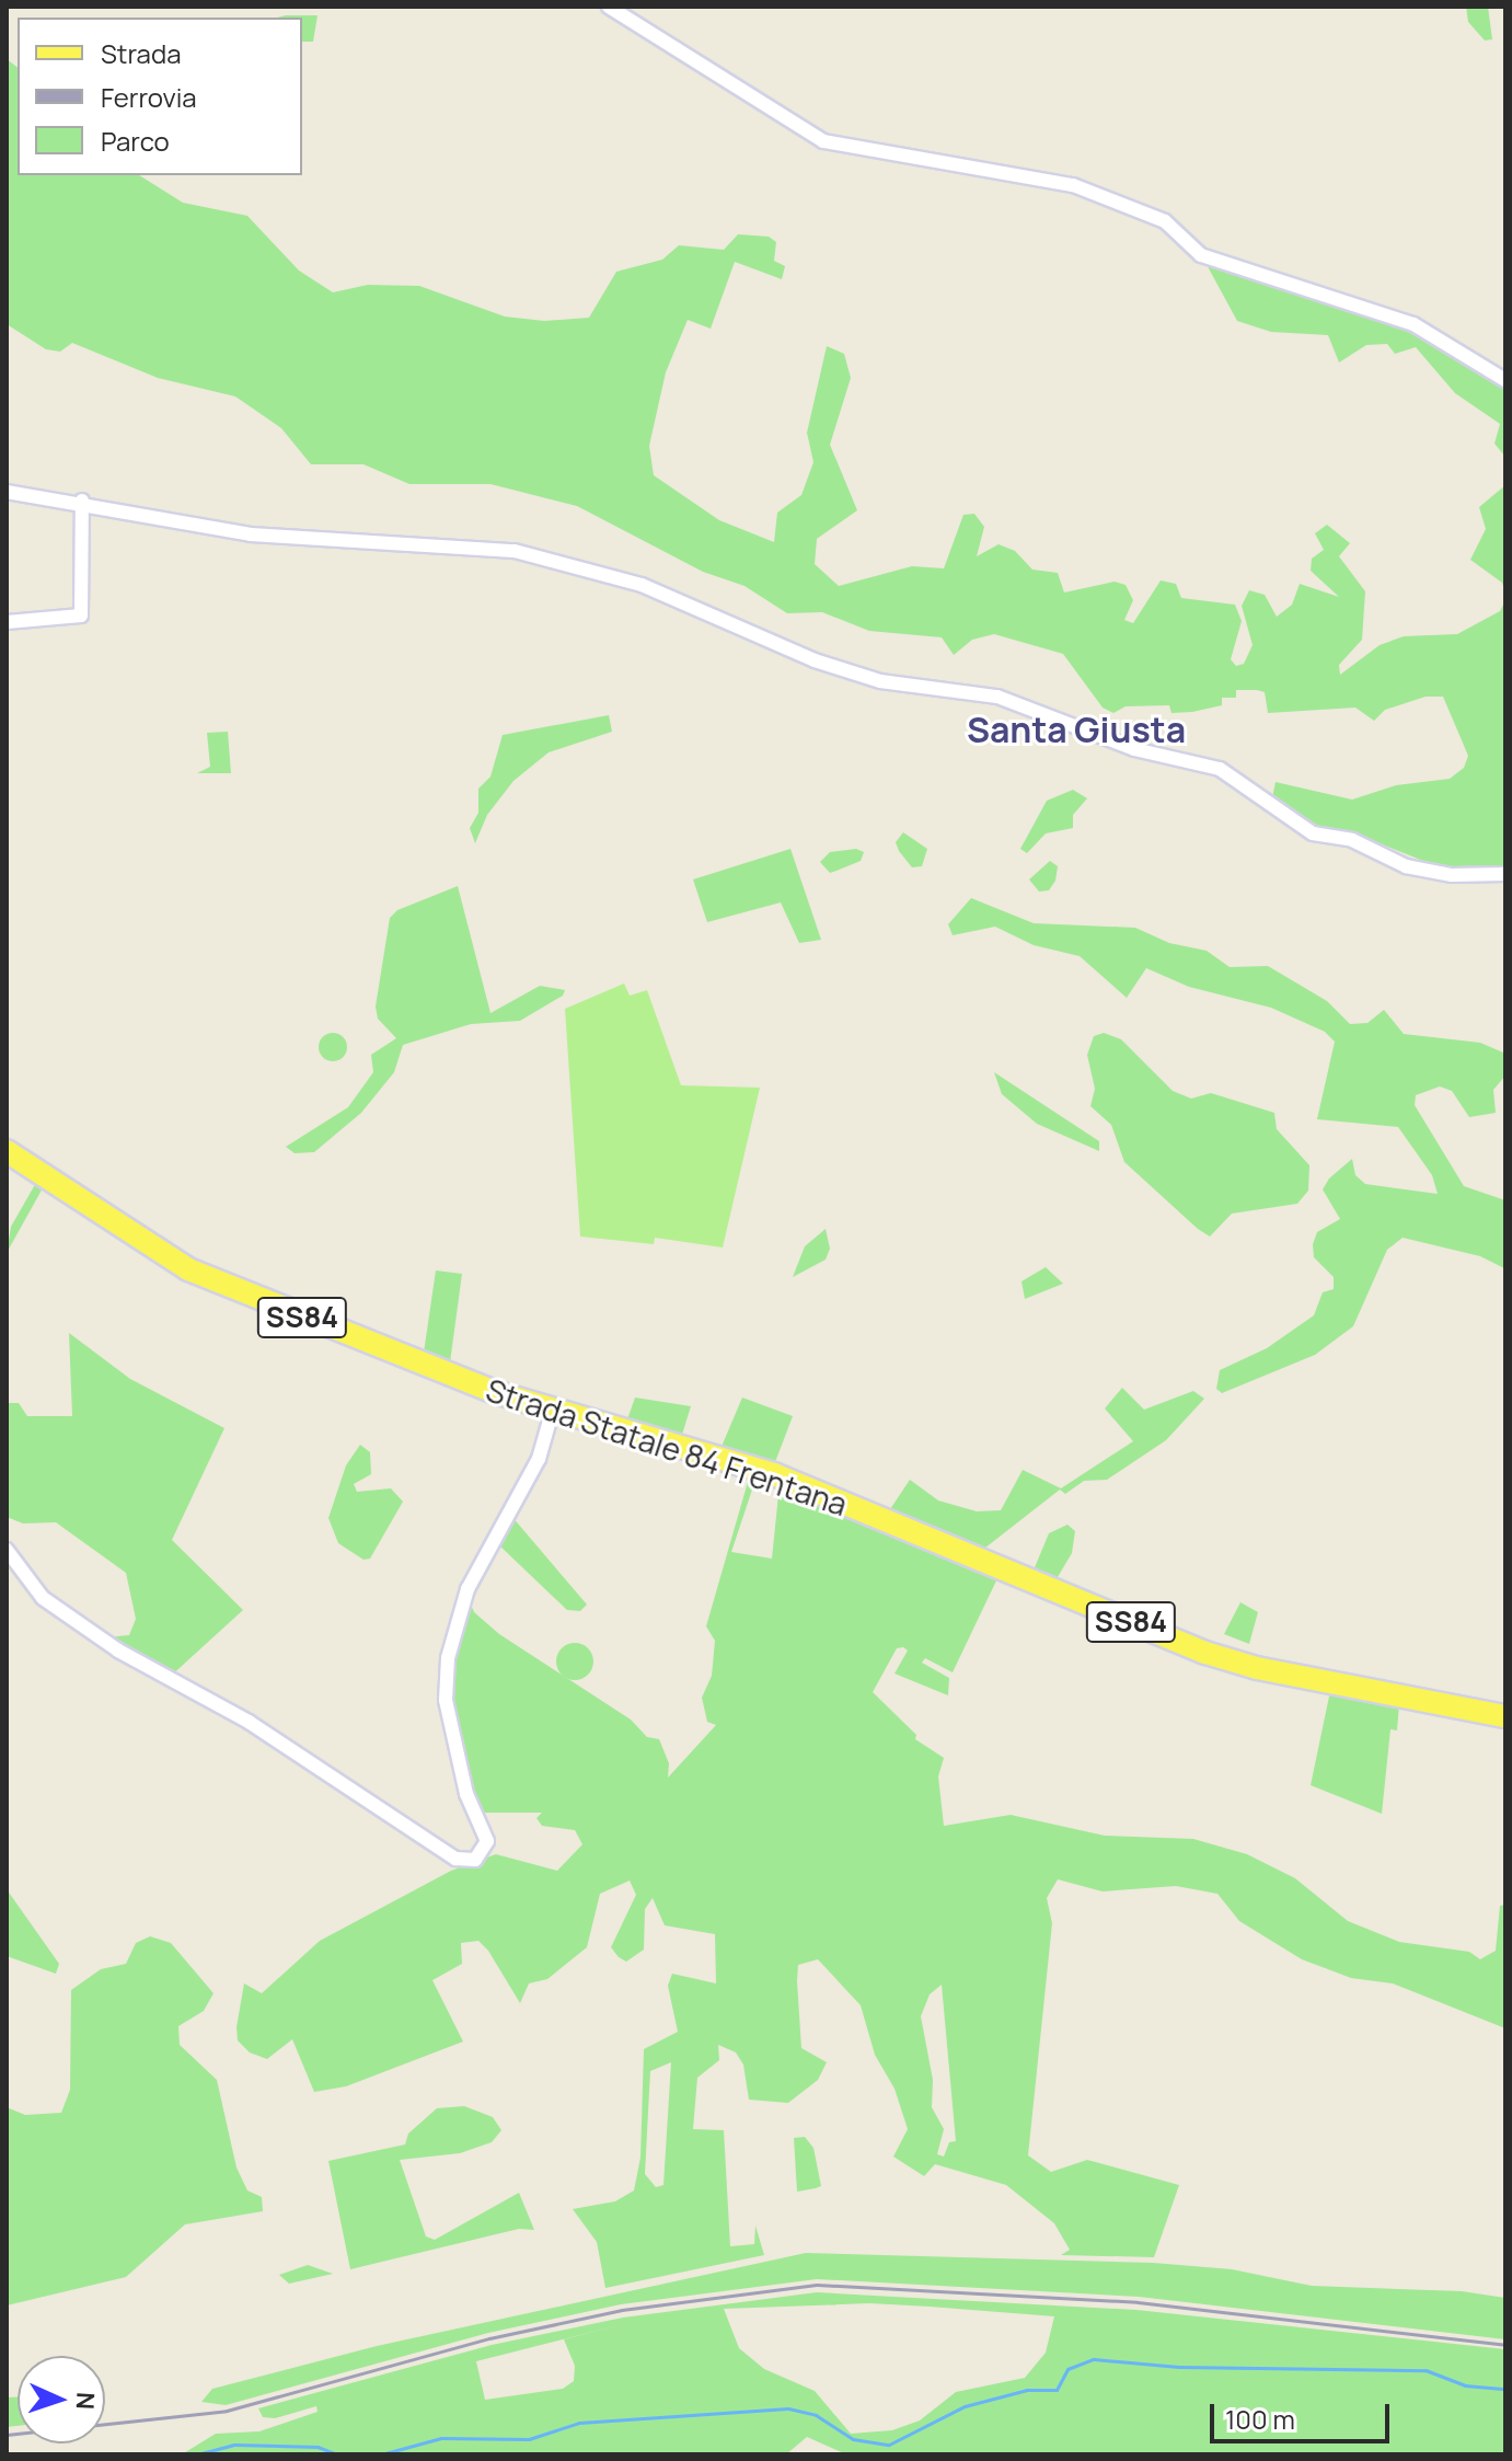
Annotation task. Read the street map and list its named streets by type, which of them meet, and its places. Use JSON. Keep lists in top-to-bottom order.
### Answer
{
  "streets": {
    "main road": ["SS84", "Strada Statale 84 Frentana"]
  },
  "districts": ["Santa Giusta"],
  "legend": ["Strada", "Ferrovia", "Parco"],
  "scale_bar": "100 m",
  "north": "right"
}
